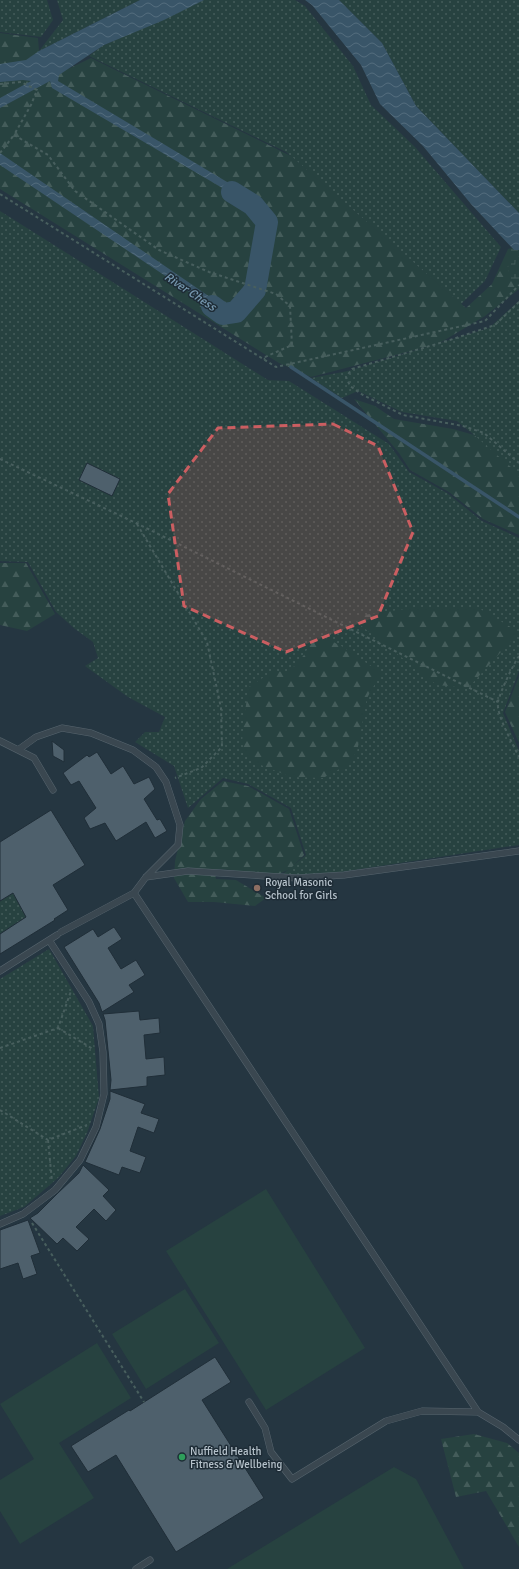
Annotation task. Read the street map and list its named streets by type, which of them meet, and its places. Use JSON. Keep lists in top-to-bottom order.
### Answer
{
  "water": ["River Chess"],
  "places": ["Royal Masonic School for Girls", "Nuffield Health Fitness & Wellbeing"]
}
